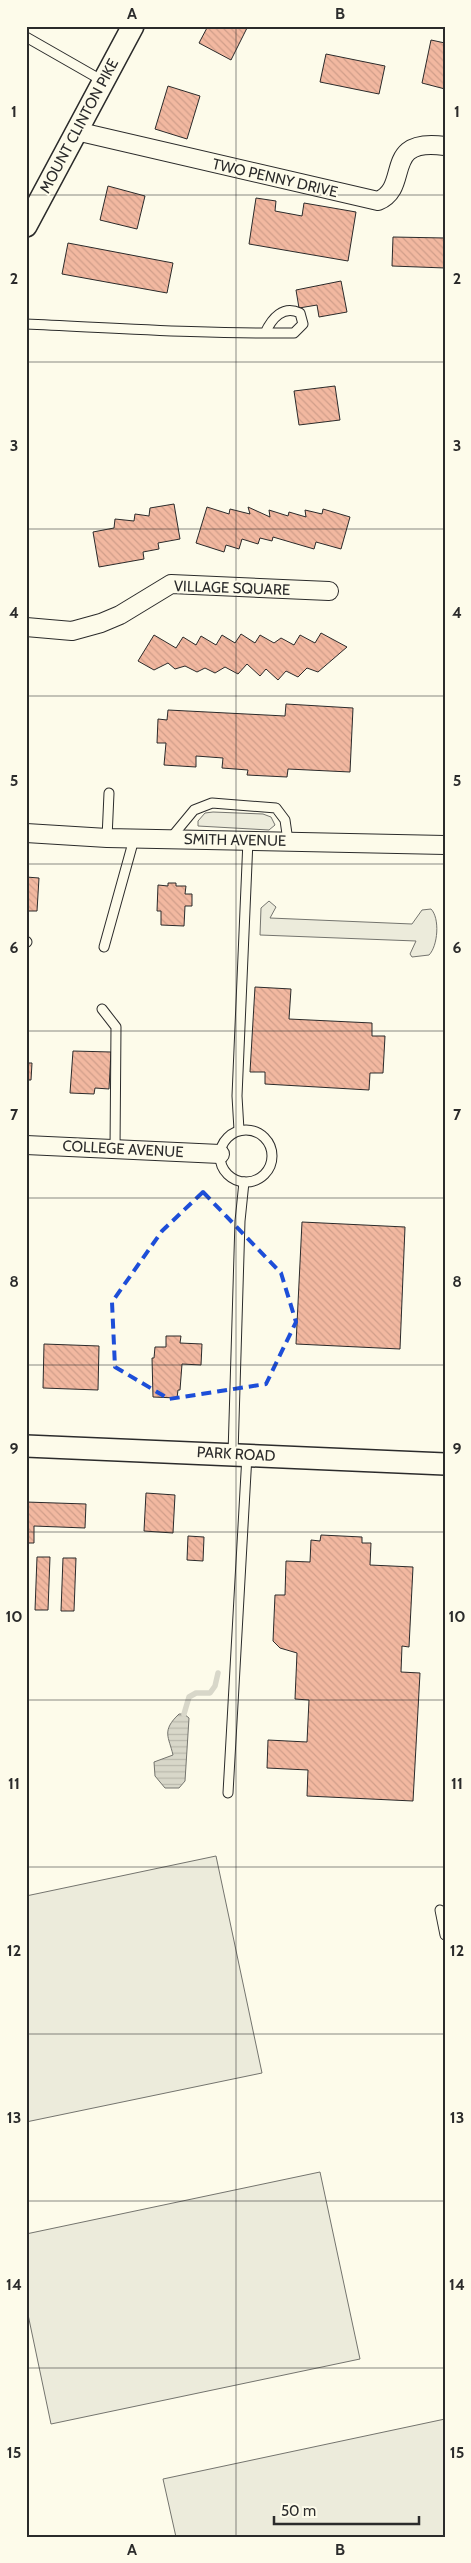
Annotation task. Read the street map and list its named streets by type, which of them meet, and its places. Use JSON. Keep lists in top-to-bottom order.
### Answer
{
  "streets": {
    "street": [
      "MOUNT CLINTON PIKE",
      "TWO PENNY DRIVE",
      "VILLAGE SQUARE",
      "SMITH AVENUE",
      "COLLEGE AVENUE",
      "PARK ROAD"
    ]
  },
  "crossings": [
    ["MOUNT CLINTON PIKE", "TWO PENNY DRIVE"]
  ],
  "scale_bar": "50 m",
  "grid": {
    "columns": ["A", "B"],
    "rows": [
      "1",
      "2",
      "3",
      "4",
      "5",
      "6",
      "7",
      "8",
      "9",
      "10",
      "11",
      "12",
      "13",
      "14",
      "15"
    ]
  }
}
